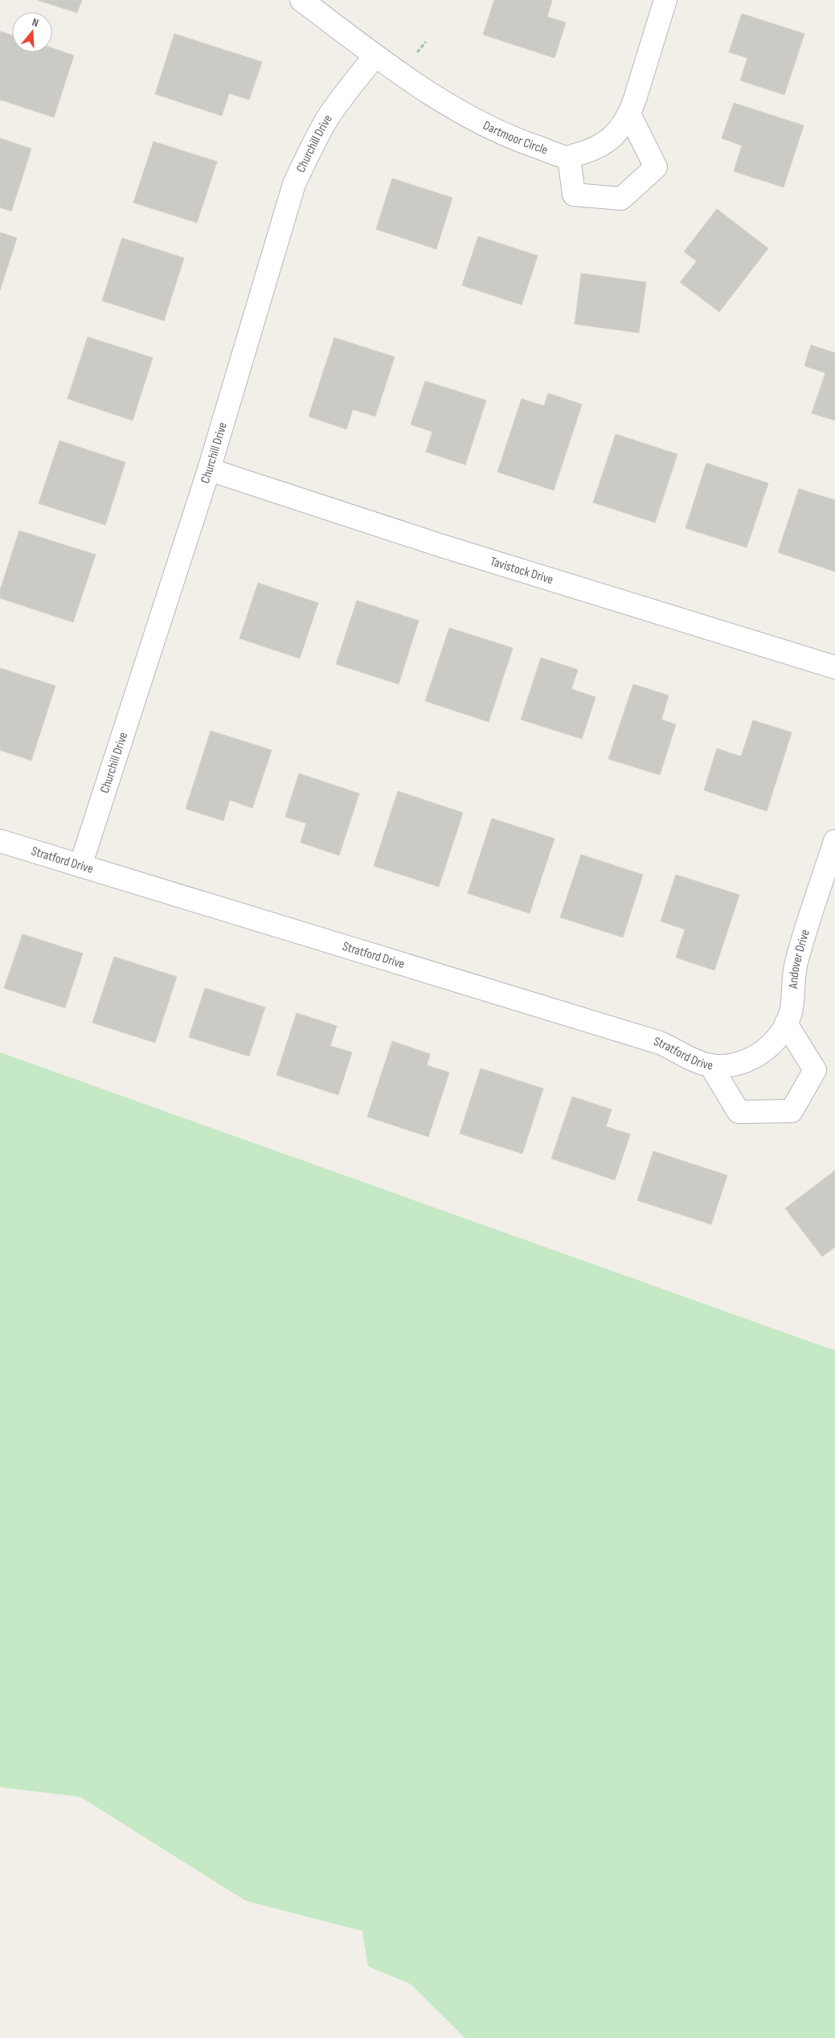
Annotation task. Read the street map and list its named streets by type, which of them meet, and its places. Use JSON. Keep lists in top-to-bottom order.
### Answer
{
  "streets": {
    "street": [
      "Dartmoor Circle",
      "Churchill Drive",
      "Tavistock Drive",
      "Stratford Drive",
      "Andover Drive"
    ]
  },
  "crossings": [
    ["Dartmoor Circle", "Churchill Drive"],
    ["Churchill Drive", "Tavistock Drive"],
    ["Churchill Drive", "Stratford Drive"],
    ["Stratford Drive", "Andover Drive"]
  ],
  "north": "top"
}
